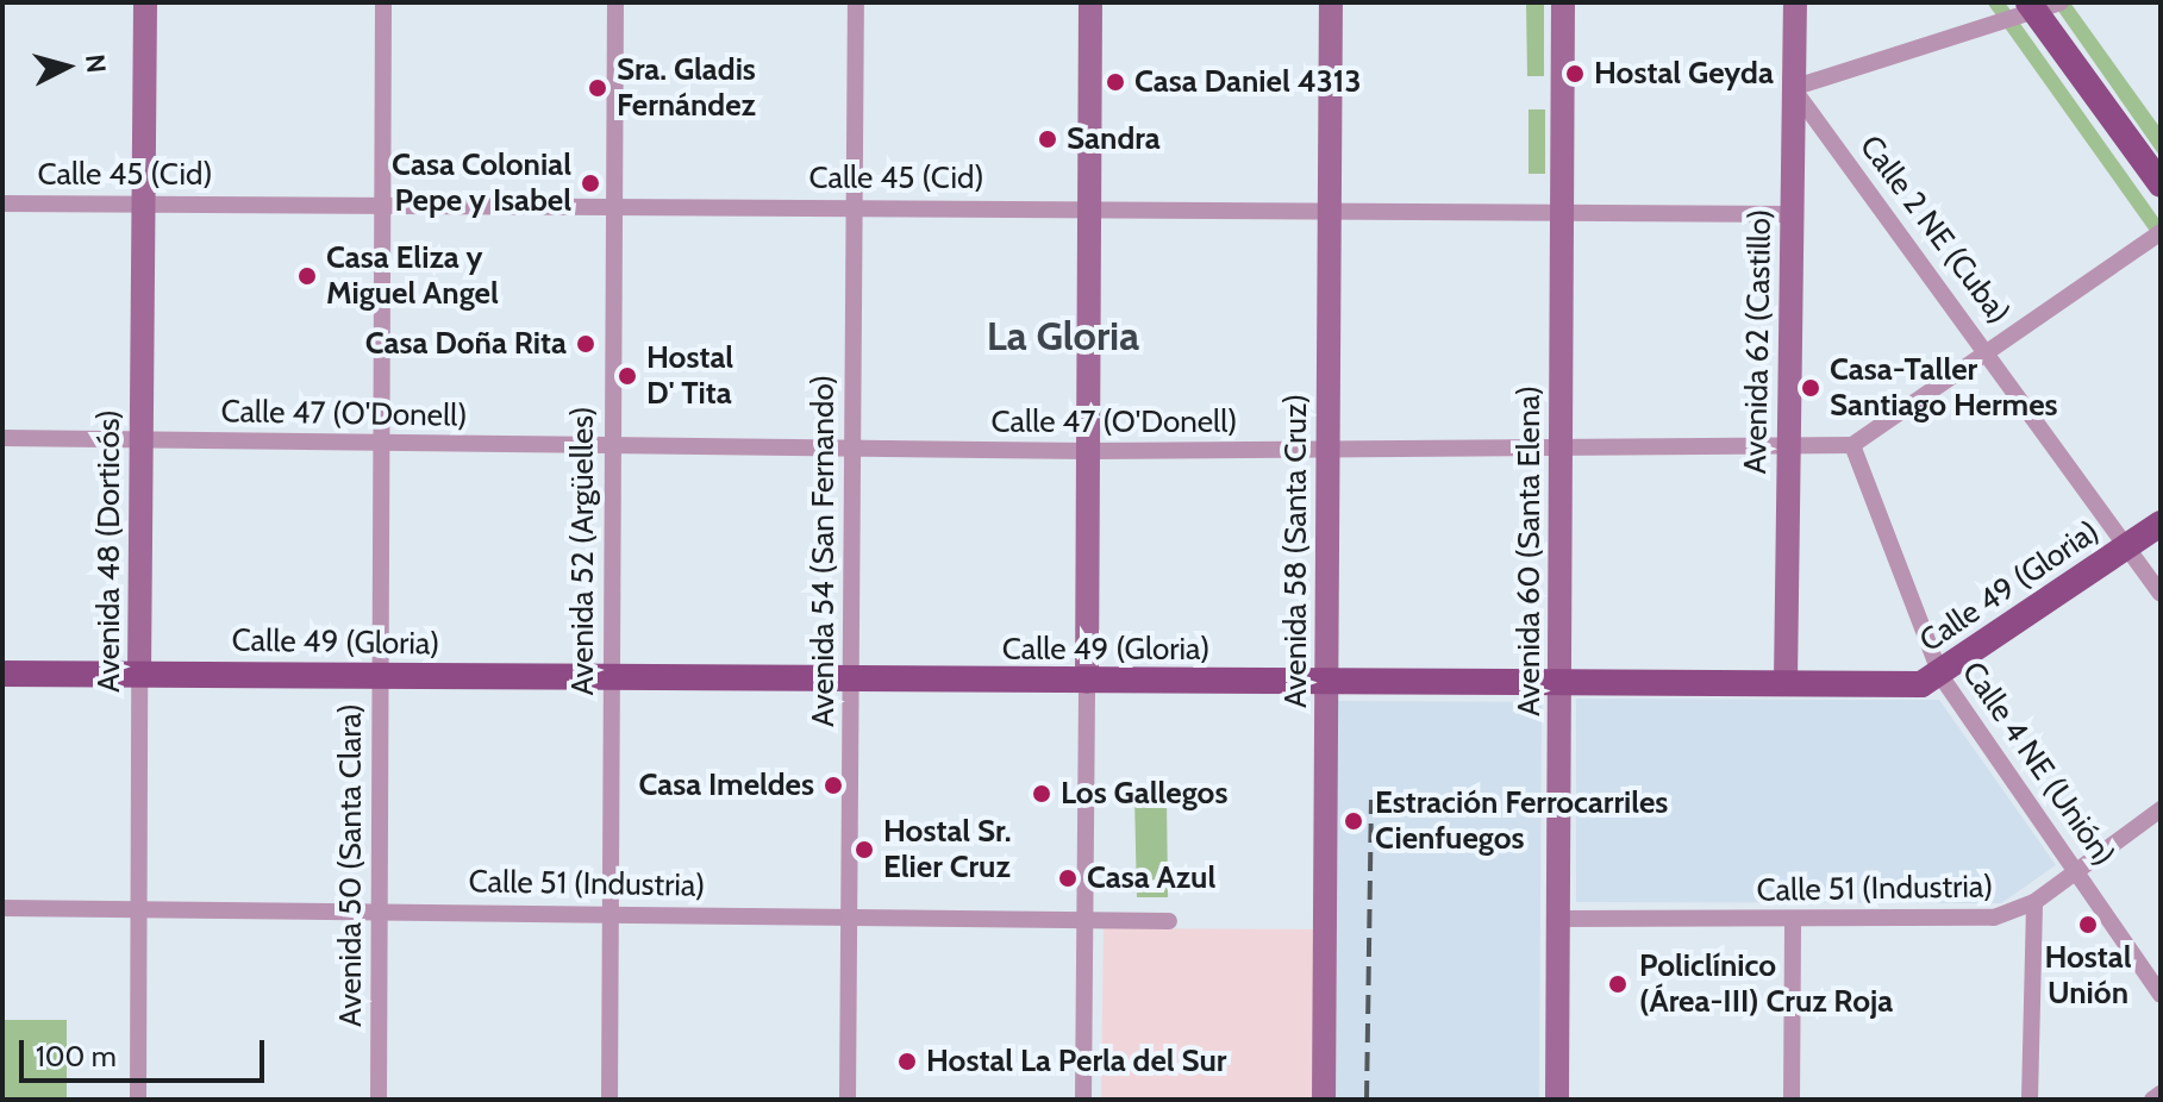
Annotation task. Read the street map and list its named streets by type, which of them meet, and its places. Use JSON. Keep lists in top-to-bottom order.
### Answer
{
  "streets": {
    "main road": ["Calle 49 (Gloria)"],
    "street": [
      "Calle 45 (Cid)",
      "Calle 2 NE (Cuba)",
      "Avenida 62 (Castillo)",
      "Calle 47 (O'Donell)",
      "Avenida 48 (Dorticós)",
      "Avenida 52 (Argüelles)",
      "Avenida 54 (San Fernando)",
      "Avenida 58 (Santa Cruz)",
      "Avenida 60 (Santa Elena)",
      "Calle 4 NE (Unión)",
      "Avenida 50 (Santa Clara)",
      "Calle 51 (Industria)"
    ]
  },
  "crossings": [
    ["Calle 45 (Cid)", "Avenida 62 (Castillo)"],
    ["Calle 45 (Cid)", "Avenida 48 (Dorticós)"],
    ["Calle 45 (Cid)", "Avenida 52 (Argüelles)"],
    ["Calle 45 (Cid)", "Avenida 54 (San Fernando)"],
    ["Calle 45 (Cid)", "Avenida 58 (Santa Cruz)"],
    ["Calle 45 (Cid)", "Avenida 60 (Santa Elena)"],
    ["Calle 45 (Cid)", "Avenida 50 (Santa Clara)"],
    ["Calle 2 NE (Cuba)", "Avenida 62 (Castillo)"],
    ["Calle 2 NE (Cuba)", "Calle 49 (Gloria)"],
    ["Avenida 62 (Castillo)", "Calle 47 (O'Donell)"],
    ["Avenida 62 (Castillo)", "Calle 49 (Gloria)"],
    ["Calle 47 (O'Donell)", "Avenida 48 (Dorticós)"],
    ["Calle 47 (O'Donell)", "Avenida 52 (Argüelles)"],
    ["Calle 47 (O'Donell)", "Avenida 54 (San Fernando)"],
    ["Calle 47 (O'Donell)", "Avenida 58 (Santa Cruz)"],
    ["Calle 47 (O'Donell)", "Avenida 60 (Santa Elena)"],
    ["Calle 47 (O'Donell)", "Calle 4 NE (Unión)"],
    ["Calle 47 (O'Donell)", "Avenida 50 (Santa Clara)"],
    ["Avenida 48 (Dorticós)", "Calle 49 (Gloria)"],
    ["Avenida 48 (Dorticós)", "Calle 51 (Industria)"],
    ["Avenida 52 (Argüelles)", "Calle 49 (Gloria)"],
    ["Avenida 52 (Argüelles)", "Calle 51 (Industria)"],
    ["Avenida 54 (San Fernando)", "Calle 49 (Gloria)"],
    ["Avenida 54 (San Fernando)", "Calle 51 (Industria)"],
    ["Avenida 58 (Santa Cruz)", "Calle 49 (Gloria)"],
    ["Avenida 60 (Santa Elena)", "Calle 49 (Gloria)"],
    ["Avenida 60 (Santa Elena)", "Calle 51 (Industria)"],
    ["Calle 49 (Gloria)", "Calle 4 NE (Unión)"],
    ["Calle 49 (Gloria)", "Avenida 50 (Santa Clara)"],
    ["Calle 4 NE (Unión)", "Calle 51 (Industria)"],
    ["Avenida 50 (Santa Clara)", "Calle 51 (Industria)"]
  ],
  "districts": ["La Gloria"],
  "places": [
    "Hostal Geyda",
    "Casa Daniel 4313",
    "Sra. Gladis Fernández",
    "Sandra",
    "Casa Colonial Pepe y Isabel",
    "Casa Eliza y Miguel Angel",
    "Casa Doña Rita",
    "Hostal D' Tita",
    "Casa-Taller Santiago Hermes",
    "Casa Imeldes",
    "Los Gallegos",
    "Estración Ferrocarriles Cienfuegos",
    "Hostal Sr. Elier Cruz",
    "Casa Azul",
    "Hostal Unión",
    "Policlínico (Área-III) Cruz Roja",
    "Hostal La Perla del Sur"
  ],
  "scale_bar": "100 m",
  "north": "right"
}
